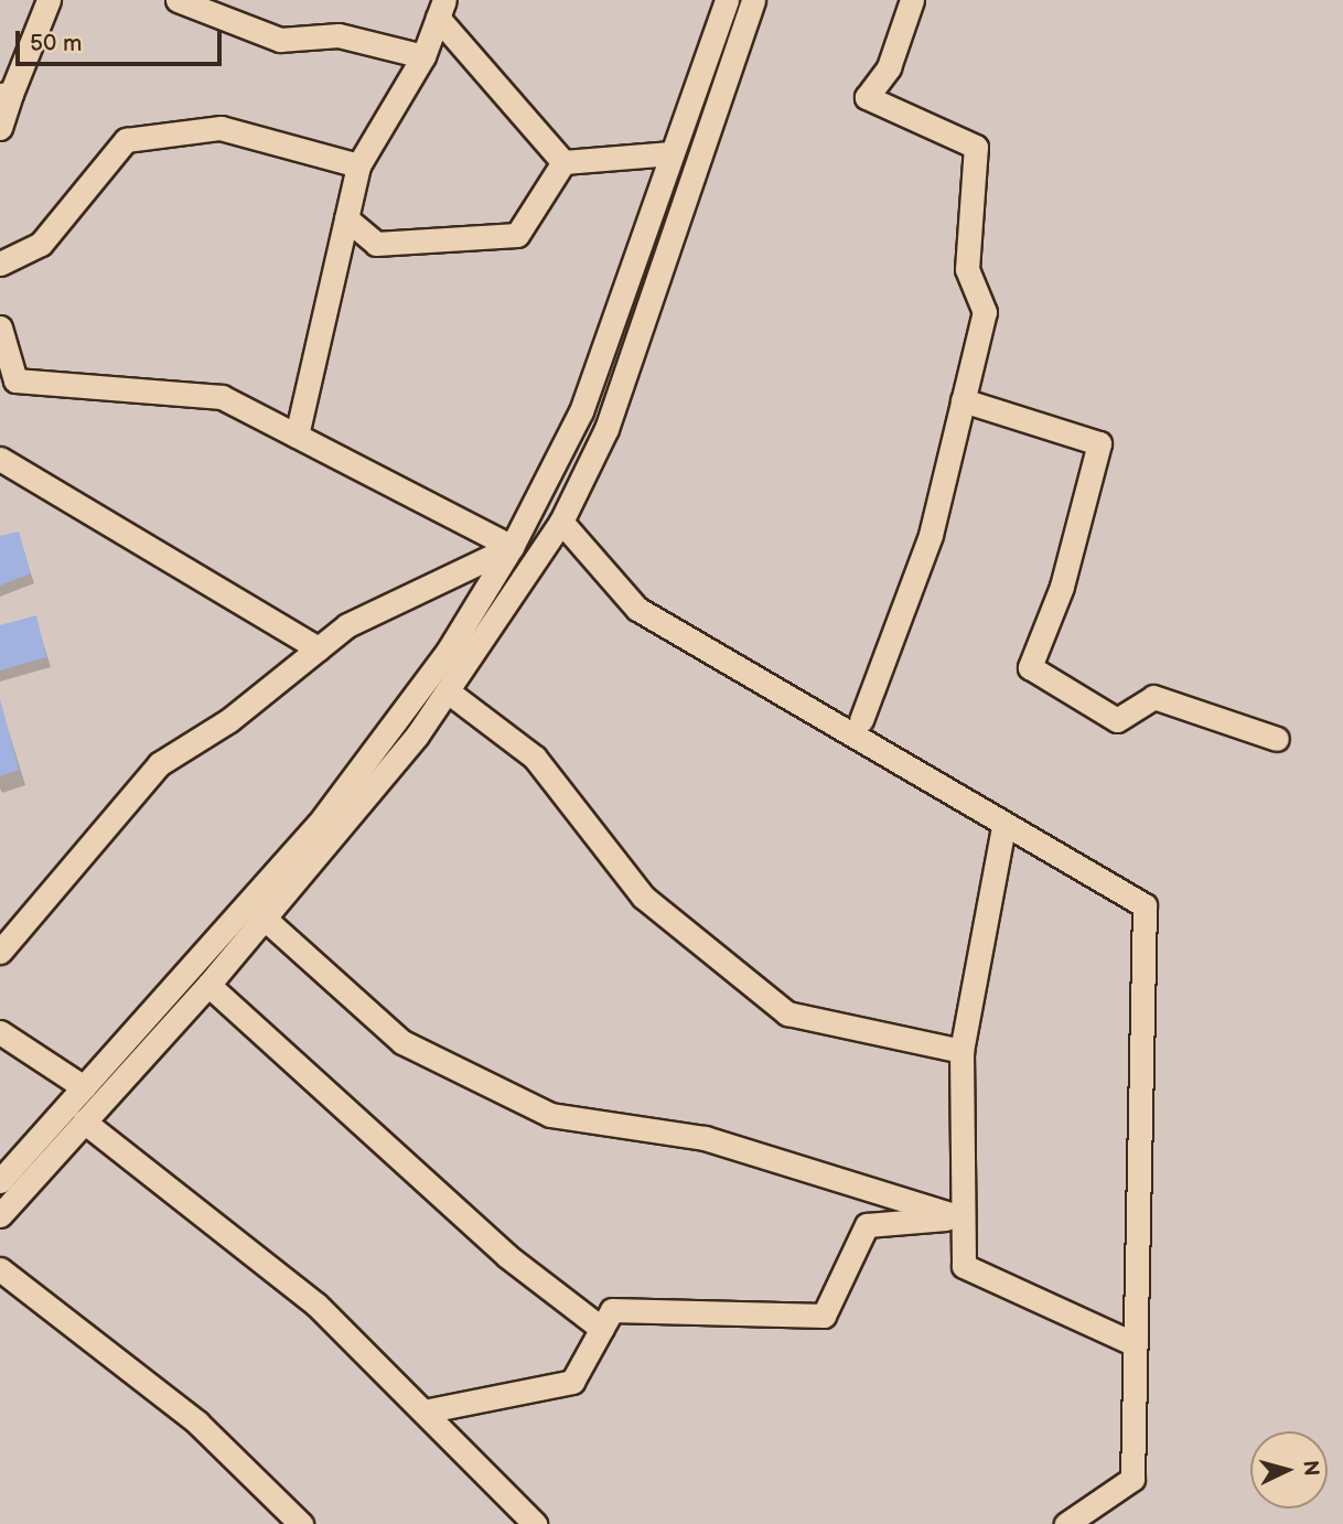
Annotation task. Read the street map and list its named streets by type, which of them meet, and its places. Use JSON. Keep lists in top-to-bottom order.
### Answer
{
  "scale_bar": "50 m",
  "north": "right"
}
